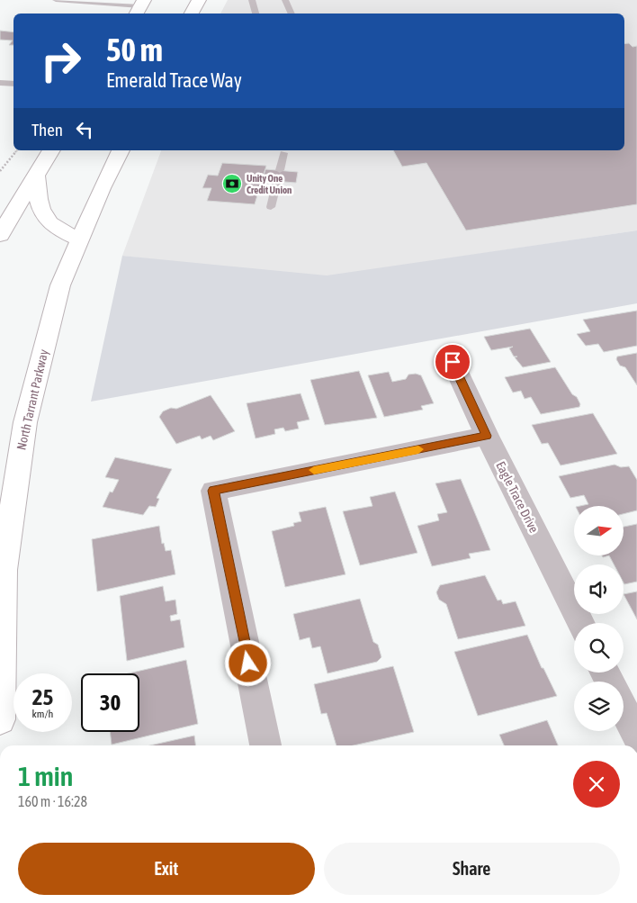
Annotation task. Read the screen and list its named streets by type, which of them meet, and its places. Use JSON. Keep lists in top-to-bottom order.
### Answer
{
  "streets": {
    "main road": ["North Tarrant Parkway"],
    "street": ["Eagle Trace Drive"]
  },
  "places": {
    "bank": ["Unity One Credit Union"]
  },
  "north": "right",
  "page": {
    "turn": ["50 m", "Emerald Trace Way"],
    "then": "Then",
    "speed": "25 km/h",
    "limit": "30",
    "heading": ["1 min", "160 m · 16:28"],
    "buttons": ["Exit", "Share"]
  }
}
